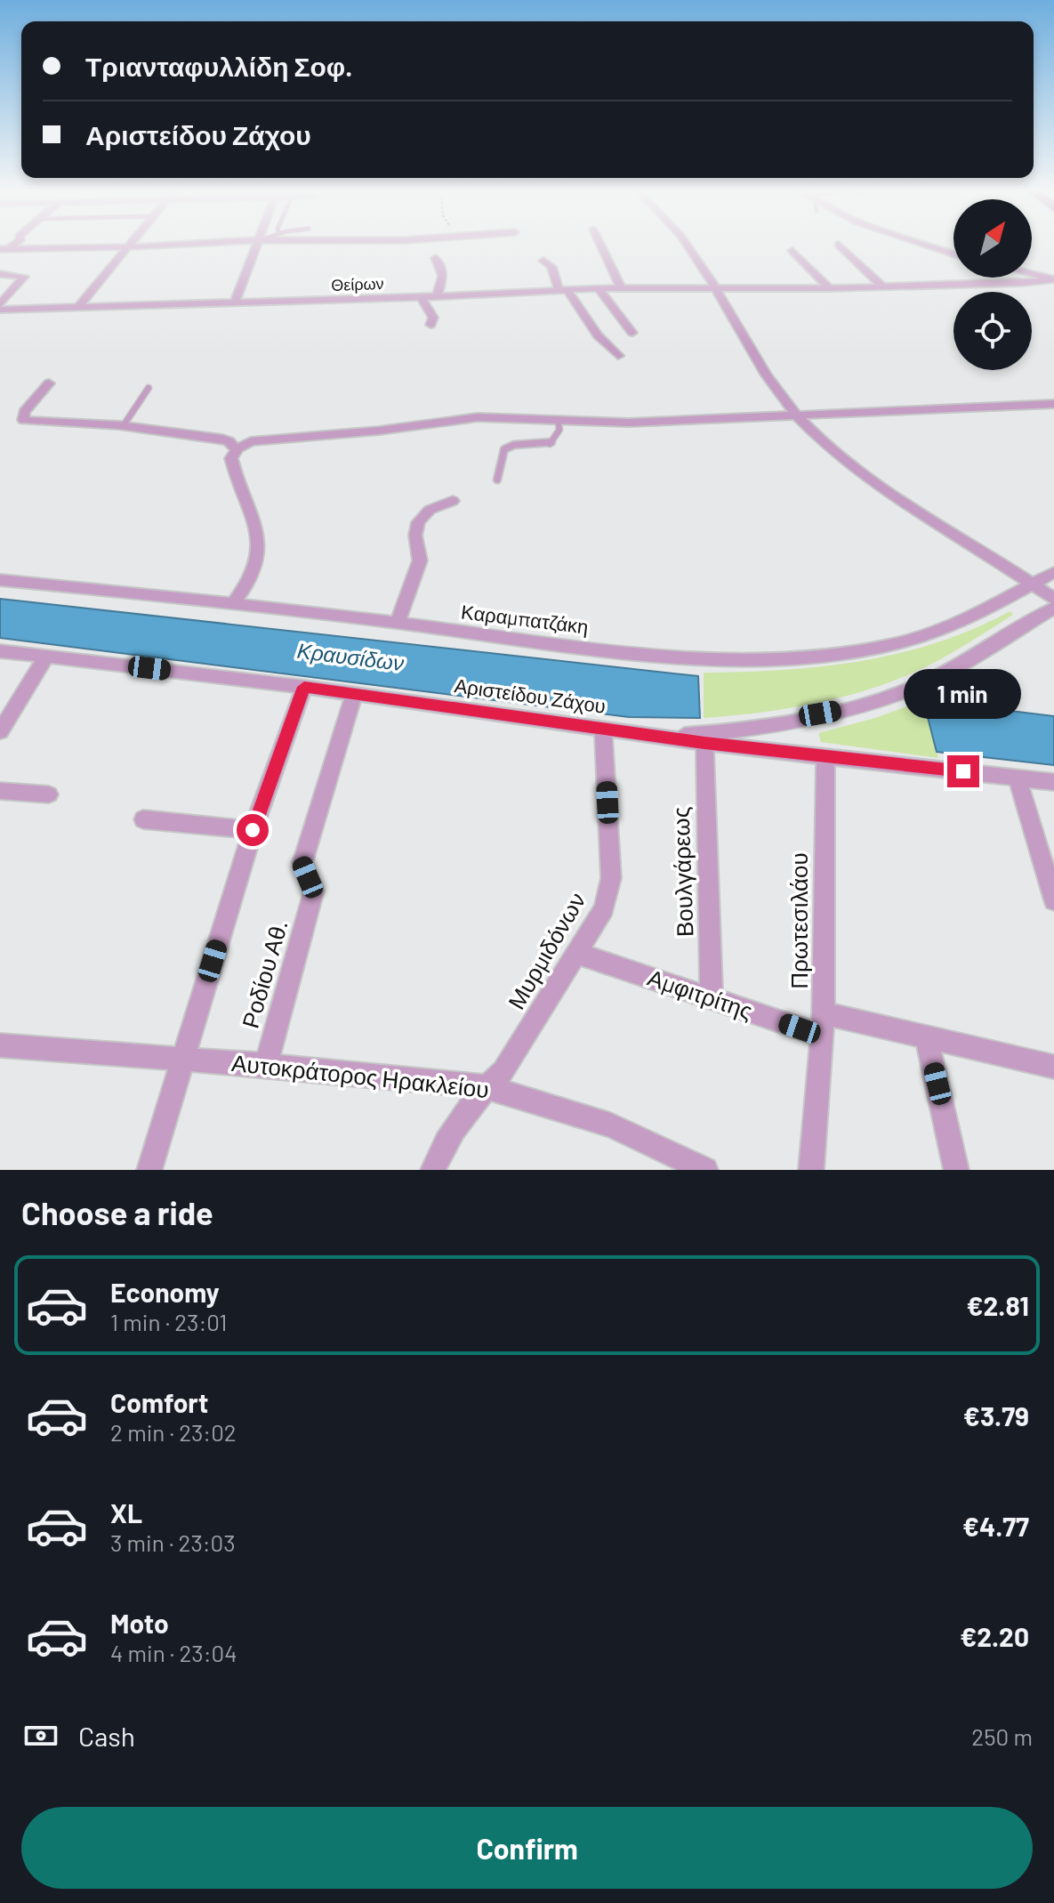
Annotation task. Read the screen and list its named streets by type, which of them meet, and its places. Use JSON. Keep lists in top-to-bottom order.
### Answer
{
  "streets": {
    "street": [
      "Θείρων",
      "Καραμπατζάκη",
      "Αριστείδου Ζάχου",
      "Βουλγάρεως",
      "Πρωτεσιλάου",
      "Μυρμιδόνων",
      "Ροδίου Αθ.",
      "Αμφιτρίτης",
      "Αυτοκράτορος Ηρακλείου"
    ]
  },
  "crossings": [
    ["Αριστείδου Ζάχου", "Βουλγάρεως"],
    ["Αριστείδου Ζάχου", "Πρωτεσιλάου"],
    ["Αριστείδου Ζάχου", "Μυρμιδόνων"],
    ["Αριστείδου Ζάχου", "Ροδίου Αθ."],
    ["Βουλγάρεως", "Αμφιτρίτης"],
    ["Πρωτεσιλάου", "Αμφιτρίτης"],
    ["Μυρμιδόνων", "Αμφιτρίτης"],
    ["Μυρμιδόνων", "Αυτοκράτορος Ηρακλείου"],
    ["Ροδίου Αθ.", "Αυτοκράτορος Ηρακλείου"]
  ],
  "water": ["Κραυσίδων"],
  "north": "top right",
  "page": {
    "banner": ["Τριανταφυλλίδη Σοφ.", "Αριστείδου Ζάχου"],
    "bubble": "1 min",
    "heading": "Choose a ride",
    "list": [
      {
        "name": "Economy",
        "note": "1 min · 23:01",
        "value": "€2.81"
      },
      {
        "name": "Comfort",
        "note": "2 min · 23:02",
        "value": "€3.79"
      },
      {
        "name": "XL",
        "note": "3 min · 23:03",
        "value": "€4.77"
      },
      {
        "name": "Moto",
        "note": "4 min · 23:04",
        "value": "€2.20"
      }
    ],
    "pay": ["Cash", "250 m"],
    "buttons": "Confirm"
  }
}
